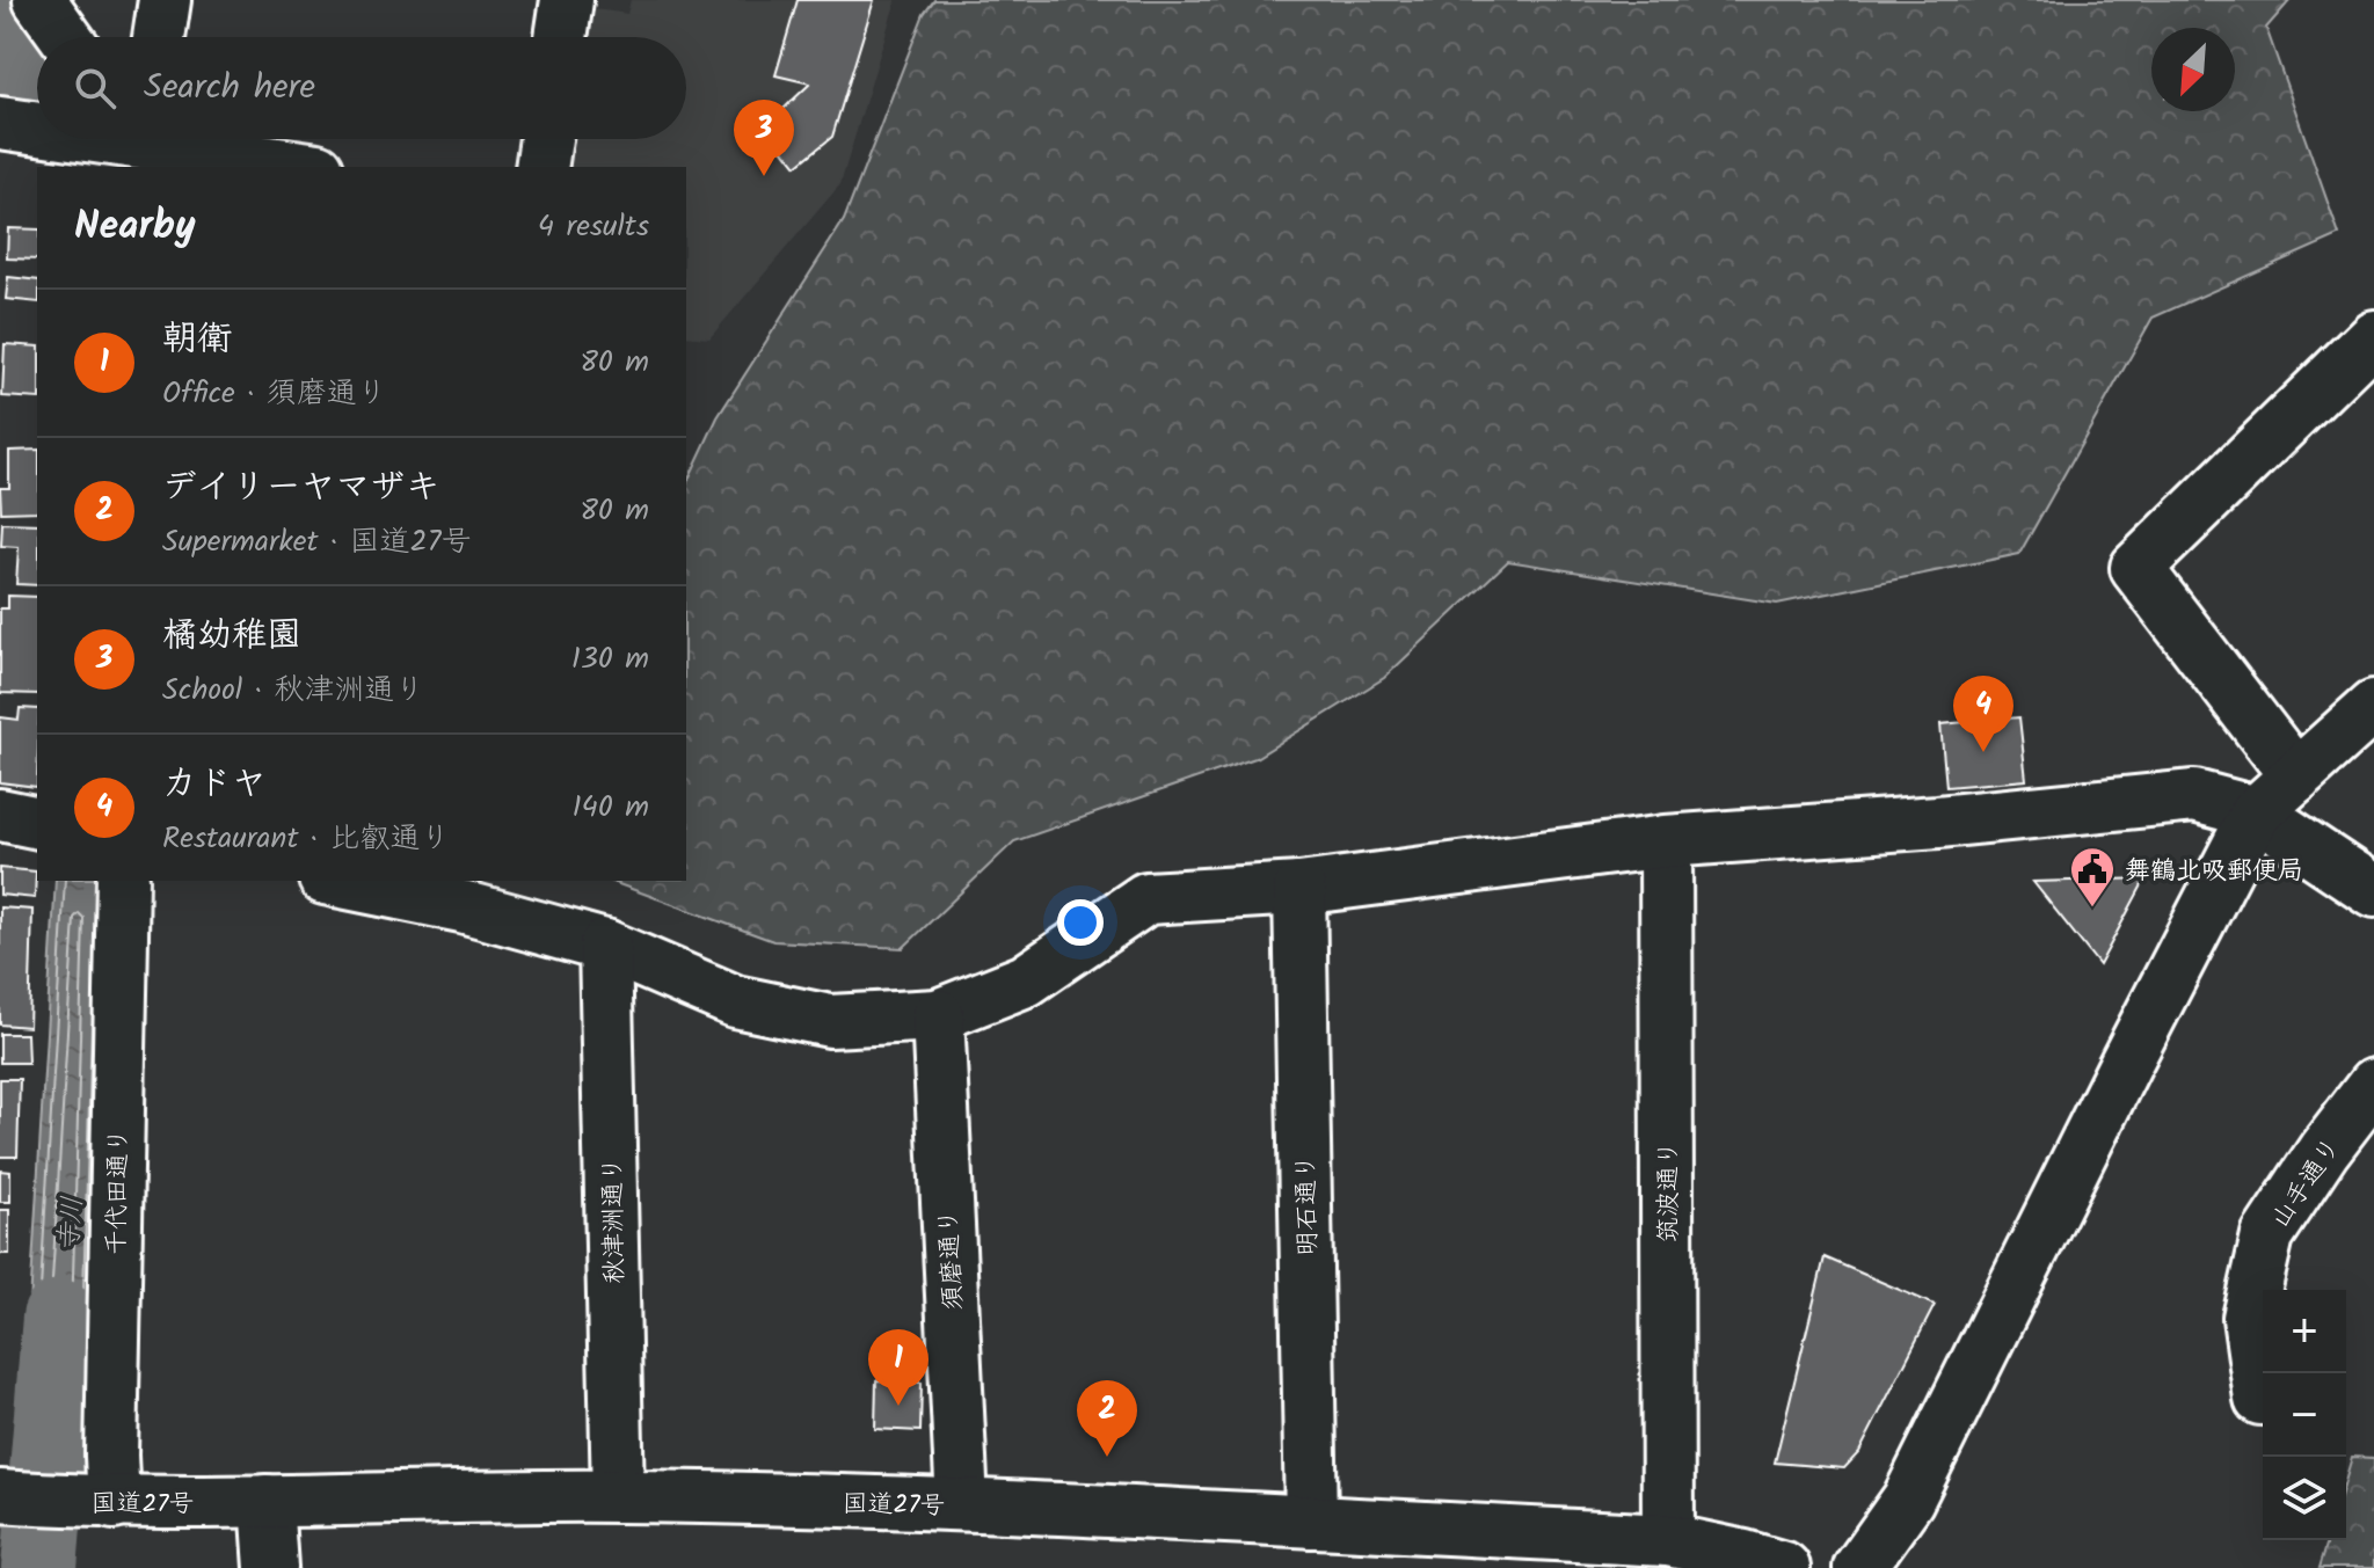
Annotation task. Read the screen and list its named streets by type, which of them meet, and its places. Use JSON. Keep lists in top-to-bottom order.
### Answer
{
  "streets": {
    "main road": [
      "山手通り",
      "千代田通り",
      "筑波通り",
      "明石通り",
      "秋津洲通り",
      "須磨通り",
      "国道27号"
    ]
  },
  "crossings": [
    ["千代田通り", "国道27号"],
    ["筑波通り", "国道27号"],
    ["明石通り", "国道27号"],
    ["秋津洲通り", "国道27号"],
    ["須磨通り", "国道27号"]
  ],
  "water": ["寺川"],
  "places": {
    "public building": ["舞鶴北吸郵便局"]
  },
  "north": "bottom left",
  "page": {
    "search": "Search here",
    "pins": [
      "3",
      "4",
      "1",
      "2"
    ],
    "heading": ["Nearby", "4 results"],
    "list": [
      {
        "mark": "1",
        "name": "朝衛",
        "note": "Office · 須磨通り",
        "value": "80 m"
      },
      {
        "mark": "2",
        "name": "デイリーヤマザキ",
        "note": "Supermarket · 国道27号",
        "value": "80 m"
      },
      {
        "mark": "3",
        "name": "橘幼稚園",
        "note": "School · 秋津洲通り",
        "value": "130 m"
      },
      {
        "mark": "4",
        "name": "カドヤ",
        "note": "Restaurant · 比叡通り",
        "value": "140 m"
      }
    ],
    "map_buttons": ["+", "−"]
  }
}
